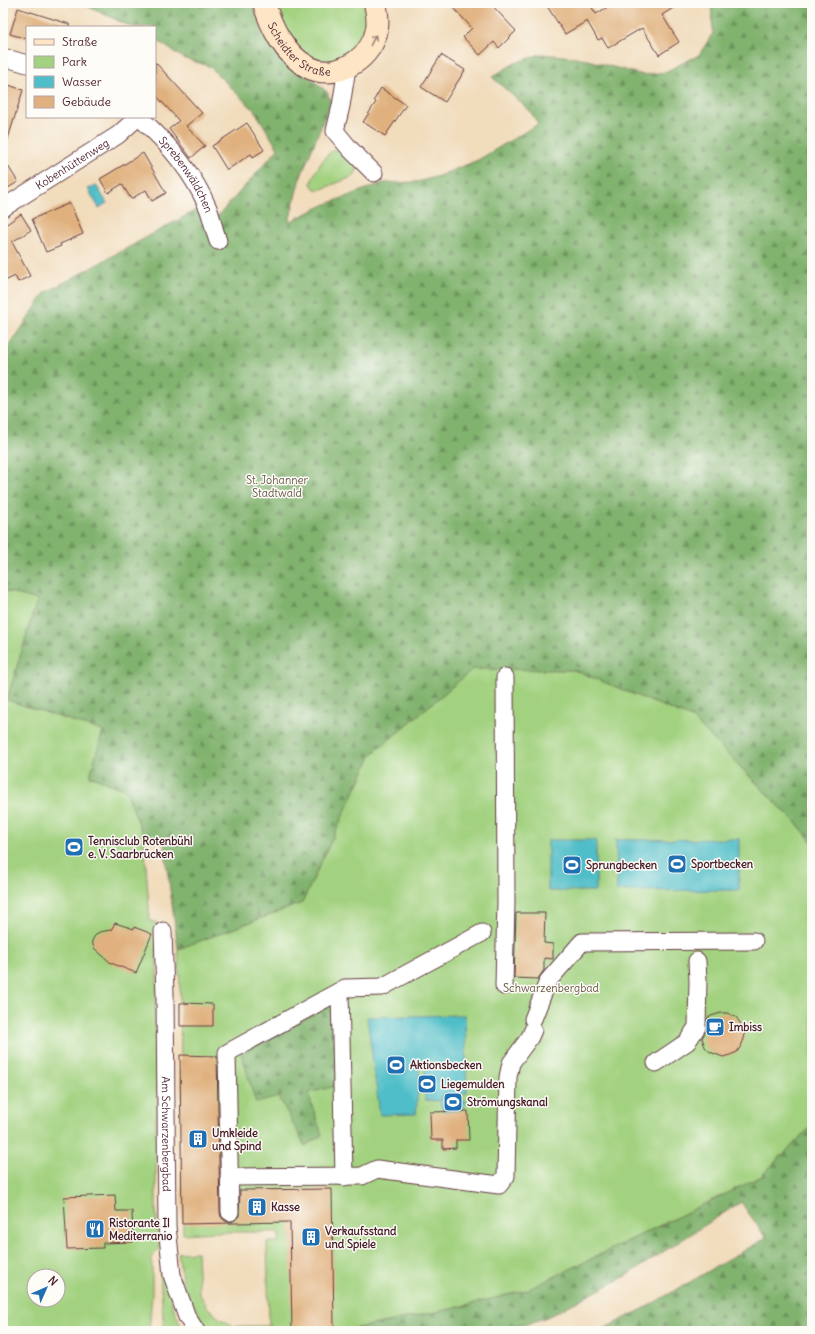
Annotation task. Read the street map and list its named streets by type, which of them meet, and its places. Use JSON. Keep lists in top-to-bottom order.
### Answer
{
  "streets": {
    "street": [
      "Scheidter Straße",
      "Kobenhüttenweg",
      "Sprebenwäldchen",
      "Am Schwarzenbergbad"
    ]
  },
  "one_way": ["Scheidter Straße"],
  "parks": ["St. Johanner Stadtwald", "Schwarzenbergbad"],
  "places": {
    "sports": [
      "Tennisclub Rotenbühl e. V. Saarbrücken",
      "Sportbecken",
      "Sprungbecken",
      "Aktionsbecken",
      "Liegemulden",
      "Strömungskanal"
    ],
    "cafe": ["Imbiss"],
    "building": ["Umkleide und Spind", "Kasse", "Verkaufsstand und Spiele"],
    "restaurant": ["Ristorante Il Mediterranio"]
  },
  "legend": [
    "Straße",
    "Park",
    "Wasser",
    "Gebäude"
  ],
  "north": "top right"
}
